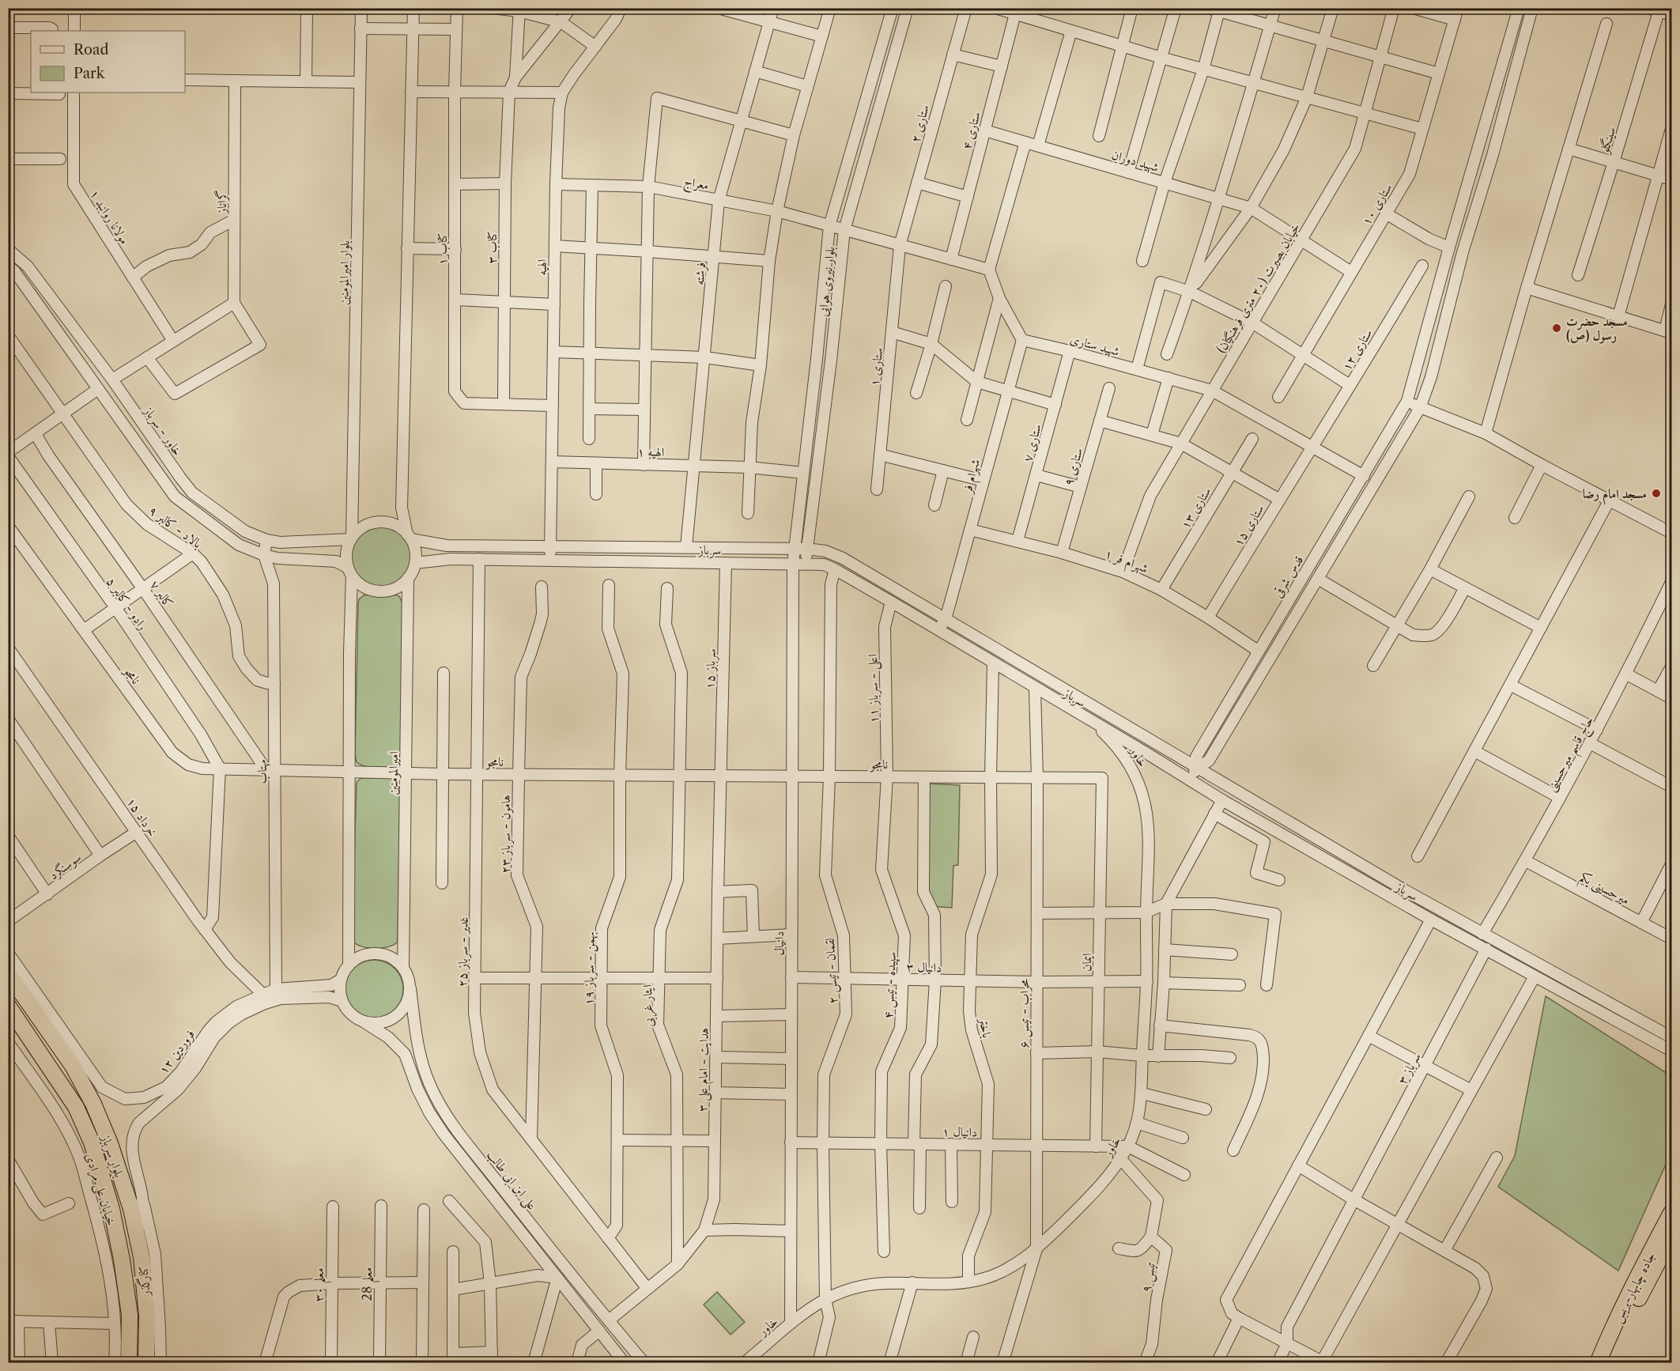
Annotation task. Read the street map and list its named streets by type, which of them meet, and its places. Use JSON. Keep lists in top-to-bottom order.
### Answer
{
  "streets": {
    "highway": ["بلوار سرباز", "جاده چابهار-بریس"],
    "street": [
      "ستاری ۲",
      "ستاری ۴",
      "سینگلو",
      "شهید دوران",
      "معراج",
      "گراناز",
      "ستاری ۱۰",
      "مولانا روانبد ۱",
      "کتاب ۳",
      "کتاب ۱",
      "الهیه",
      "بلوار امیرالمومنین",
      "فرشته",
      "بلوار نیروی هوایی",
      "خیابان بصیرت (۲۰ متری فرهنگیان)",
      "شهید ستاری",
      "ستاری ۱۲",
      "ستاری ۱",
      "خاور - سرباز",
      "ستاری ۷",
      "الهیه ۱",
      "ستاری ۹",
      "شهرام فر",
      "ستاری ۱۳",
      "ستاری ۱۵",
      "بالاد - کالبر ۹",
      "سرباز",
      "شهرام فر ۱",
      "قدس شرقی",
      "کالبر ۷",
      "رادو - کالبر ۵",
      "سرباز ۱۵",
      "نامجو",
      "اعلی - سرباز ۱۱",
      "حاج قاسم میرحسینی",
      "خاور",
      "مهتاب",
      "امیرالمومنین",
      "۱۵ خرداد",
      "هامون - سرباز ۲۳",
      "سوسنگرد",
      "میرحسینی یکم",
      "دانیال",
      "غدیر - سرباز ۲۵",
      "ایمان",
      "دانیال ۳",
      "بهمن - سرباز ۱۹",
      "لقمان - تیس ۲",
      "سپیده - تیس ۴",
      "ایثار غربی",
      "محراب - تیس ۶",
      "باختر",
      "۱۲ فروردین",
      "سرباز ۳",
      "هدایت - امام علی ۳",
      "دانیال ۱",
      "علی ابن ابی طالب",
      "خیابان علی مرادی",
      "تیس ۹",
      "کنارگذر",
      "معلم 28",
      "معلم ۳۰"
    ]
  },
  "crossings": [
    ["ستاری ۲", "ستاری ۱"],
    ["ستاری ۴", "شهید دوران"],
    ["شهید دوران", "ستاری ۱۰"],
    ["شهید دوران", "خیابان بصیرت (۲۰ متری فرهنگیان)"],
    ["معراج", "الهیه"],
    ["معراج", "فرشته"],
    ["معراج", "بلوار نیروی هوایی"],
    ["کتاب ۳", "کتاب ۱"],
    ["الهیه", "الهیه ۱"],
    ["الهیه", "سرباز"],
    ["بلوار امیرالمومنین", "خاور - سرباز"],
    ["بلوار امیرالمومنین", "سرباز"],
    ["بلوار امیرالمومنین", "امیرالمومنین"],
    ["فرشته", "الهیه ۱"],
    ["فرشته", "سرباز"],
    ["بلوار نیروی هوایی", "الهیه ۱"],
    ["بلوار نیروی هوایی", "سرباز"],
    ["بلوار نیروی هوایی", "دانیال"],
    ["خیابان بصیرت (۲۰ متری فرهنگیان)", "شهید ستاری"],
    ["خیابان بصیرت (۲۰ متری فرهنگیان)", "شهرام فر ۱"],
    ["شهید ستاری", "ستاری ۱۲"],
    ["شهید ستاری", "ستاری ۷"],
    ["شهید ستاری", "شهرام فر"],
    ["شهید ستاری", "ستاری ۱۵"],
    ["شهید ستاری", "قدس شرقی"],
    ["ستاری ۱۲", "ستاری ۱۵"],
    ["خاور - سرباز", "سرباز"],
    ["خاور - سرباز", "امیرالمومنین"],
    ["ستاری ۷", "شهرام فر ۱"],
    ["ستاری ۹", "شهرام فر ۱"],
    ["شهرام فر", "سرباز"],
    ["شهرام فر", "شهرام فر ۱"],
    ["ستاری ۱۳", "شهرام فر ۱"],
    ["ستاری ۱۵", "شهرام فر ۱"],
    ["بالاد - کالبر ۹", "مهتاب"],
    ["سرباز", "قدس شرقی"],
    ["سرباز", "سرباز ۱۵"],
    ["سرباز", "اعلی - سرباز ۱۱"],
    ["سرباز", "حاج قاسم میرحسینی"],
    ["سرباز", "خاور"],
    ["سرباز", "امیرالمومنین"],
    ["سرباز", "دانیال"],
    ["سرباز", "غدیر - سرباز ۲۵"],
    ["سرباز", "لقمان - تیس ۲"],
    ["سرباز", "محراب - تیس ۶"],
    ["سرباز", "باختر"],
    ["سرباز", "سرباز ۳"],
    ["شهرام فر ۱", "قدس شرقی"],
    ["کالبر ۷", "نامجو"],
    ["کالبر ۷", "مهتاب"],
    ["رادو - کالبر ۵", "نامجو"],
    ["سرباز ۱۵", "نامجو"],
    ["سرباز ۱۵", "هدایت - امام علی ۳"],
    ["نامجو", "اعلی - سرباز ۱۱"],
    ["نامجو", "مهتاب"],
    ["نامجو", "امیرالمومنین"],
    ["نامجو", "هامون - سرباز ۲۳"],
    ["نامجو", "دانیال"],
    ["نامجو", "غدیر - سرباز ۲۵"],
    ["نامجو", "ایمان"],
    ["نامجو", "بهمن - سرباز ۱۹"],
    ["نامجو", "لقمان - تیس ۲"],
    ["نامجو", "سپیده - تیس ۴"],
    ["نامجو", "ایثار غربی"],
    ["نامجو", "محراب - تیس ۶"],
    ["نامجو", "باختر"],
    ["نامجو", "هدایت - امام علی ۳"],
    ["اعلی - سرباز ۱۱", "سپیده - تیس ۴"],
    ["حاج قاسم میرحسینی", "میرحسینی یکم"],
    ["خاور", "دانیال"],
    ["خاور", "دانیال ۳"],
    ["خاور", "لقمان - تیس ۲"],
    ["خاور", "محراب - تیس ۶"],
    ["خاور", "باختر"],
    ["خاور", "دانیال ۱"],
    ["مهتاب", "۱۲ فروردین"],
    ["امیرالمومنین", "۱۲ فروردین"],
    ["امیرالمومنین", "علی ابن ابی طالب"],
    ["۱۵ خرداد", "سوسنگرد"],
    ["۱۵ خرداد", "۱۲ فروردین"],
    ["هامون - سرباز ۲۳", "غدیر - سرباز ۲۵"],
    ["دانیال", "دانیال ۳"],
    ["دانیال", "دانیال ۱"],
    ["غدیر - سرباز ۲۵", "بهمن - سرباز ۱۹"],
    ["غدیر - سرباز ۲۵", "هدایت - امام علی ۳"],
    ["ایمان", "دانیال ۳"],
    ["ایمان", "دانیال ۱"],
    ["دانیال ۳", "لقمان - تیس ۲"],
    ["دانیال ۳", "سپیده - تیس ۴"],
    ["دانیال ۳", "محراب - تیس ۶"],
    ["دانیال ۳", "باختر"],
    ["لقمان - تیس ۲", "دانیال ۱"],
    ["سپیده - تیس ۴", "دانیال ۱"],
    ["ایثار غربی", "هدایت - امام علی ۳"],
    ["محراب - تیس ۶", "دانیال ۱"],
    ["باختر", "دانیال ۱"],
    ["۱۲ فروردین", "بلوار سرباز"],
    ["۱۲ فروردین", "علی ابن ابی طالب"],
    ["۱۲ فروردین", "کنارگذر"],
    ["هدایت - امام علی ۳", "علی ابن ابی طالب"],
    ["بلوار سرباز", "خیابان علی مرادی"]
  ],
  "places": ["مسجد حضرت رسول (ص)", "مسجد امام رضا"],
  "legend": ["Road", "Park"]
}
